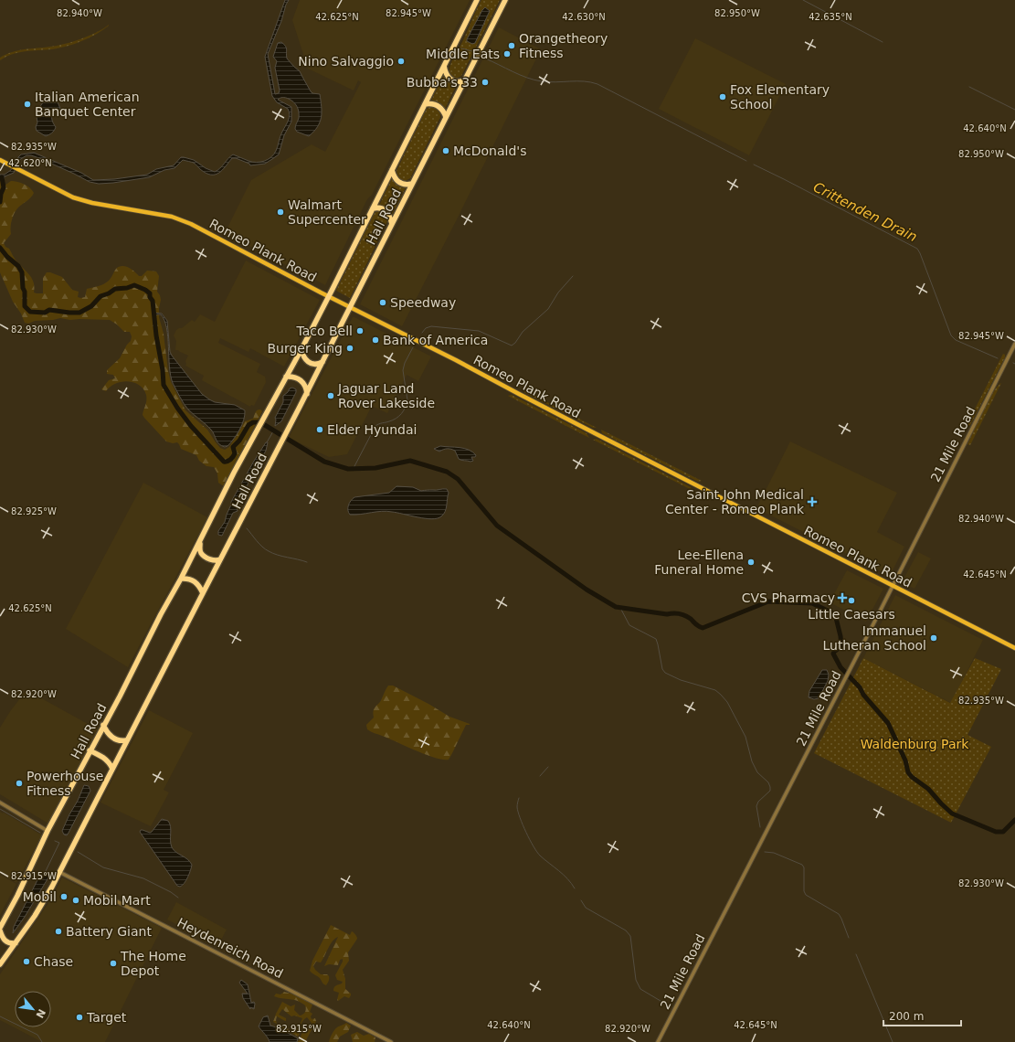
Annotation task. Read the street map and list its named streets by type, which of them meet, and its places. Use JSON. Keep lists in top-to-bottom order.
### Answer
{
  "streets": {
    "highway": ["Hall Road"],
    "main road": ["Romeo Plank Road"],
    "street": ["21 Mile Road", "Heydenreich Road"]
  },
  "crossings": [
    ["Hall Road", "Romeo Plank Road"],
    ["Hall Road", "Heydenreich Road"],
    ["Romeo Plank Road", "21 Mile Road"]
  ],
  "water": ["Crittenden Drain"],
  "parks": ["Waldenburg Park"],
  "places": {
    "other": [
      "Orangetheory Fitness",
      "Middle Eats",
      "Nino Salvaggio",
      "Bubba's 33",
      "Fox Elementary School",
      "Italian American Banquet Center",
      "McDonald's",
      "Walmart Supercenter",
      "Speedway",
      "Taco Bell",
      "Bank of America",
      "Burger King",
      "Jaguar Land Rover Lakeside",
      "Elder Hyundai",
      "Lee-Ellena Funeral Home",
      "Little Caesars",
      "Immanuel Lutheran School",
      "Powerhouse Fitness",
      "Mobil",
      "Mobil Mart",
      "Battery Giant",
      "Chase",
      "The Home Depot",
      "Target"
    ],
    "health": ["Saint John Medical Center - Romeo Plank", "CVS Pharmacy"]
  },
  "scale_bar": "200 m",
  "north": "bottom right",
  "coordinates": [
    "82.940°W",
    "82.945°W",
    "82.950°W",
    "42.625°N",
    "42.630°N",
    "42.635°N",
    "42.640°N",
    "82.935°W",
    "42.620°N",
    "82.930°W",
    "82.925°W",
    "42.645°N",
    "82.920°W",
    "82.915°W"
  ]
}
